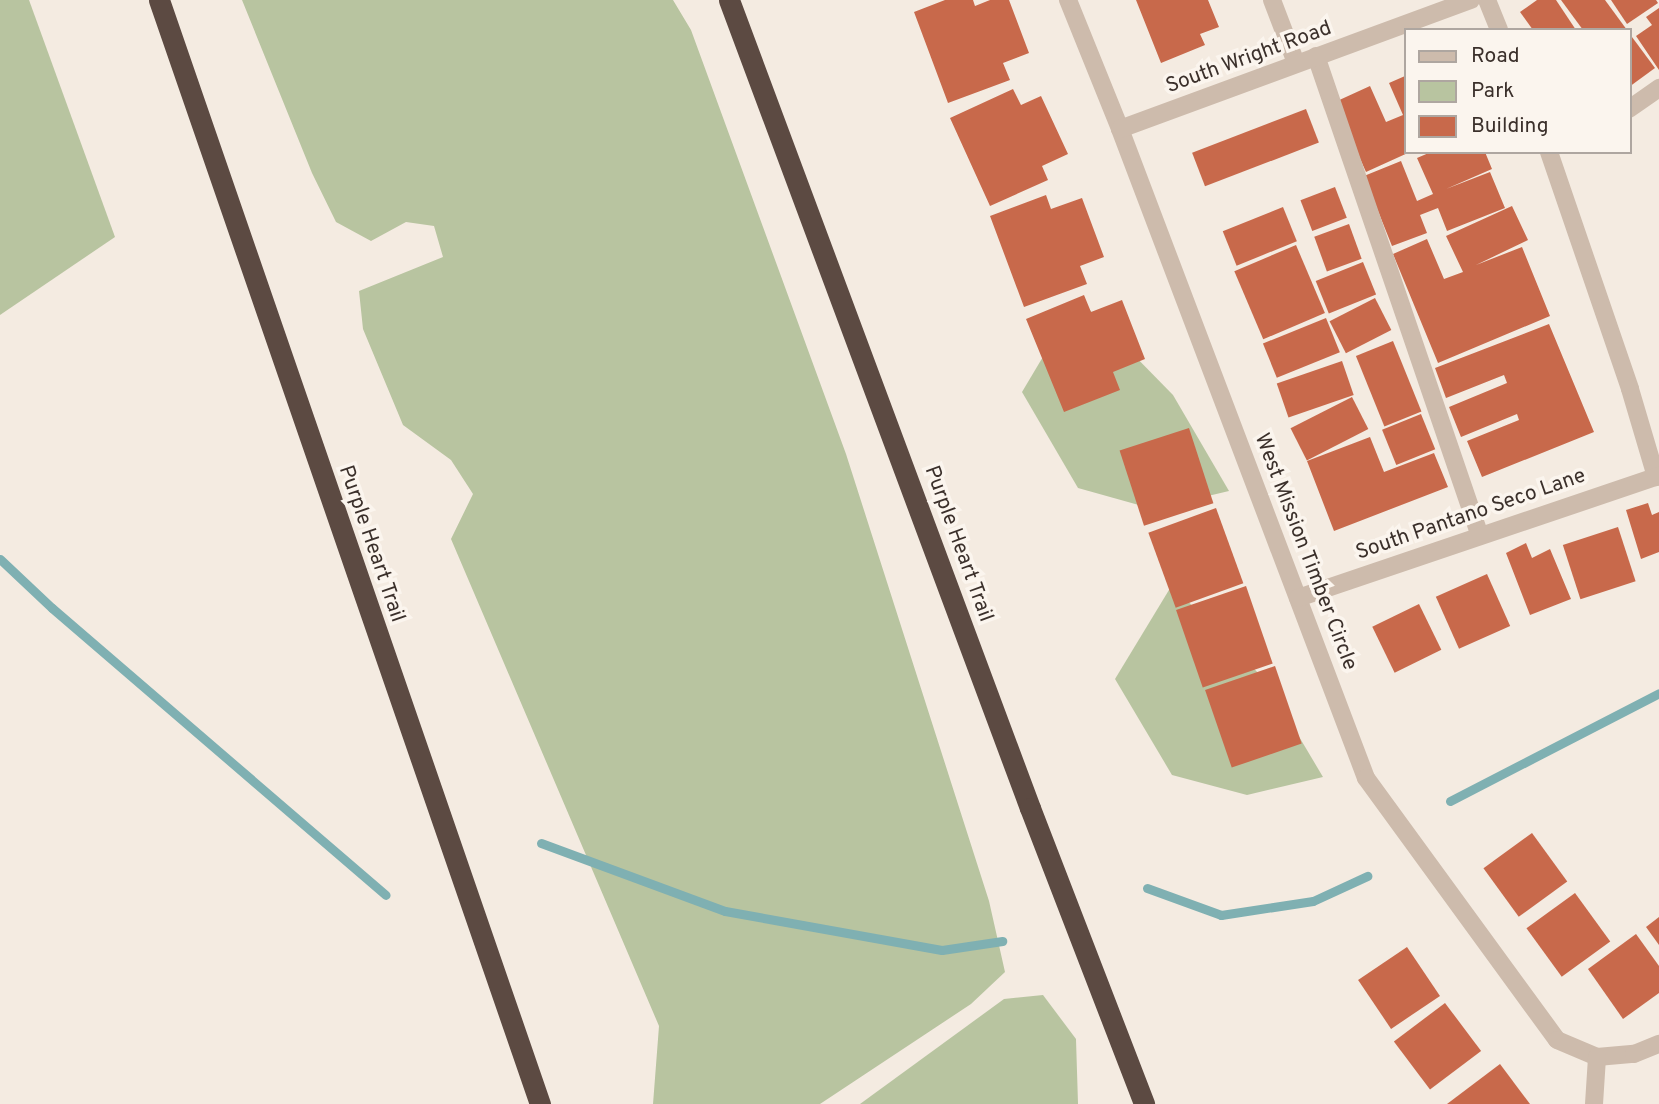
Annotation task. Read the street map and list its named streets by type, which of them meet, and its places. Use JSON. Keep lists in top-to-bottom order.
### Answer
{
  "streets": {
    "highway": ["Purple Heart Trail"],
    "street": ["South Wright Road", "South Pantano Seco Lane", "West Mission Timber Circle"]
  },
  "crossings": [
    ["South Wright Road", "West Mission Timber Circle"],
    ["South Pantano Seco Lane", "West Mission Timber Circle"]
  ],
  "legend": ["Road", "Park", "Building"]
}
